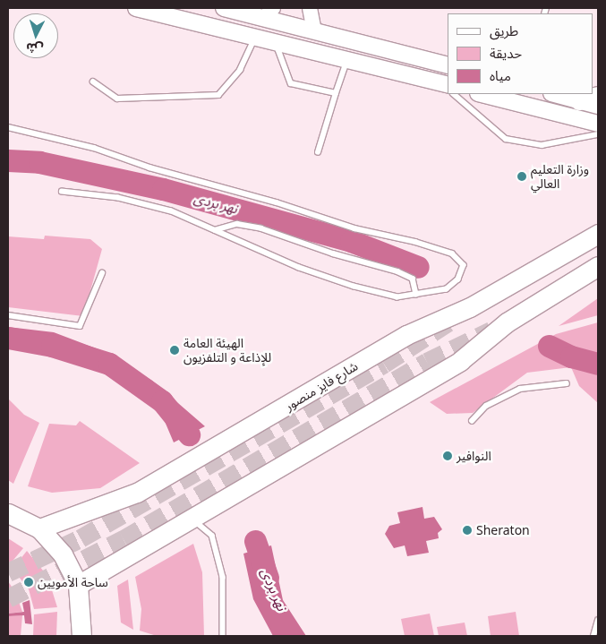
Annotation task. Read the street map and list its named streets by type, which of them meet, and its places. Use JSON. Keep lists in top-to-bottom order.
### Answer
{
  "streets": {
    "highway": ["شارع فايز منصور"]
  },
  "water": ["نهر بردى"],
  "places": [
    "وزارة التعليم العالي",
    "الهيئة العامة للإذاعة و التلفزيون",
    "النوافير",
    "Sheraton",
    "ساحة الأمويين"
  ],
  "legend": ["طريق", "حديقة", "مياه"],
  "north": "bottom"
}
